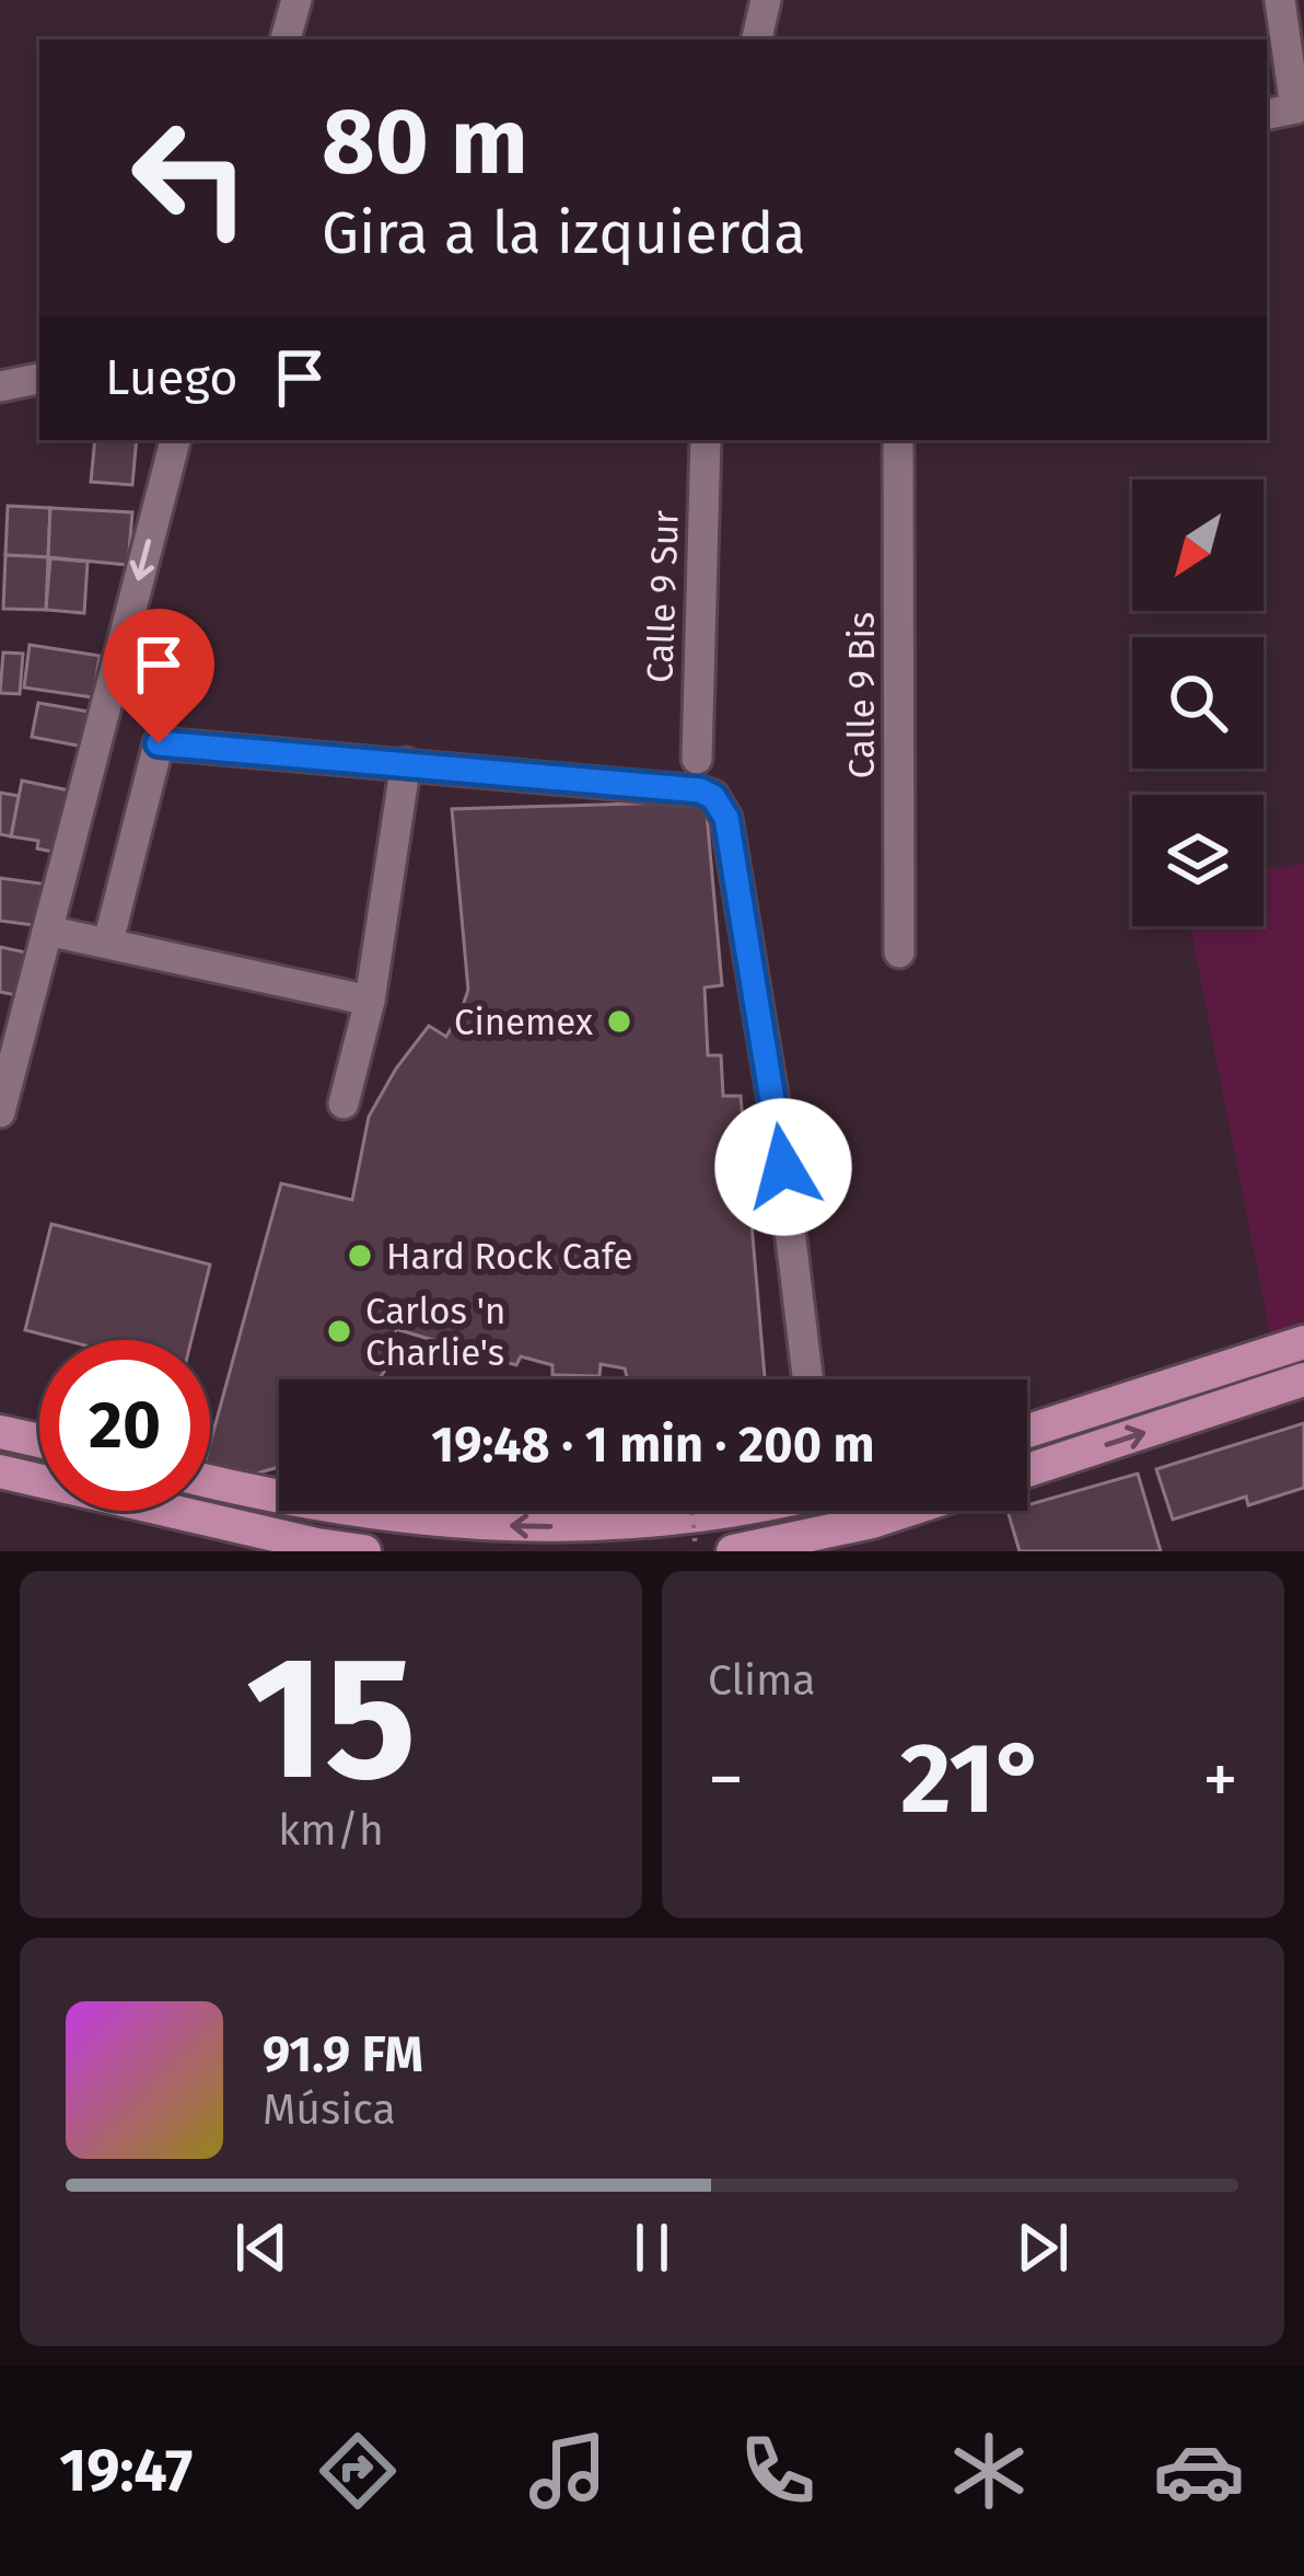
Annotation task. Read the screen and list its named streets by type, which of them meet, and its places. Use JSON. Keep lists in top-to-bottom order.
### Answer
{
  "streets": {
    "street": ["Calle 9 Sur", "Calle 9 Bis"]
  },
  "places": ["Cinemex", "Hard Rock Cafe", "Carlos 'n Charlie's"],
  "north": "bottom left",
  "page": {
    "turn": ["80 m", "Gira a la izquierda"],
    "then": "Luego",
    "limit": "20",
    "trip": "19:48 · 1 min · 200 m",
    "tile": [
      ["15", "km/h"],
      "Clima"
    ],
    "heat": ["−", "21°", "+"],
    "song": ["91.9 FM", "Música"],
    "tabs": "19:47"
  }
}
